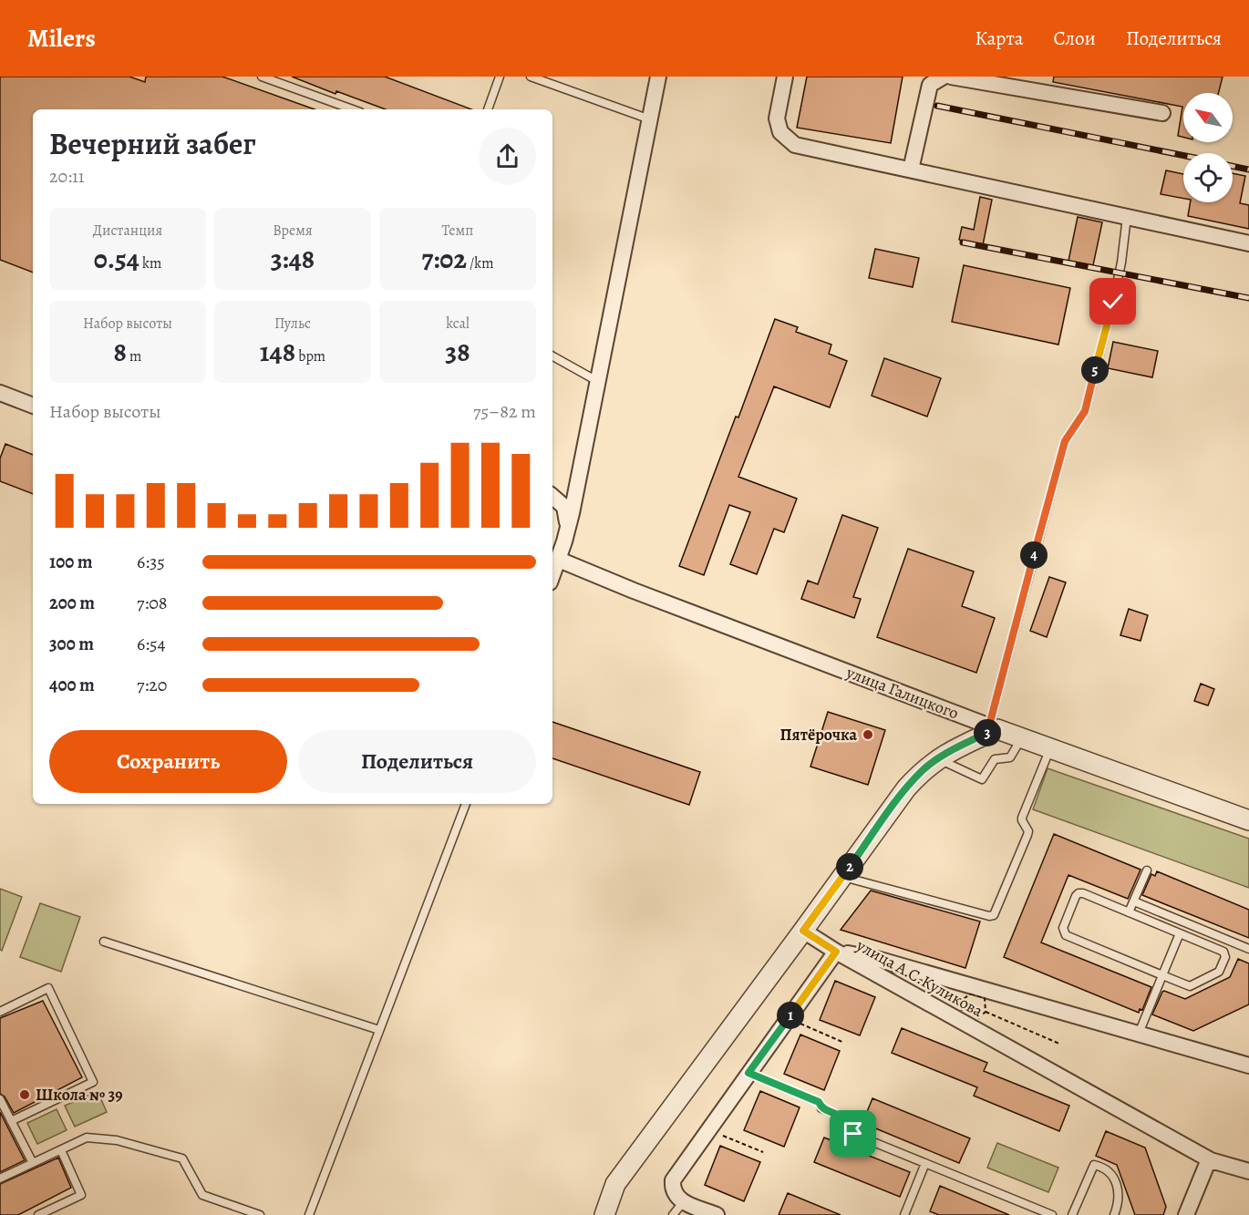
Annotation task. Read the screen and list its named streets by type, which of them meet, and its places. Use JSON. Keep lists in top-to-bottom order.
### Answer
{
  "streets": {
    "street": ["улица Галицкого", "улица А.С.Куликова"]
  },
  "places": ["Пятёрочка", "Школа № 39"],
  "north": "top left",
  "page": {
    "header": "Milers",
    "nav": ["Карта", "Слои", "Поделиться"],
    "heading": ["Вечерний забег", "20:11"],
    "stats": [
      ["Дистанция", "0.54 km"],
      ["Время", "3:48"],
      ["Темп", "7:02 /km"],
      ["Набор высоты", "8 m"],
      ["Пульс", "148 bpm"],
      ["kcal", "38"]
    ],
    "pins": [
      "5",
      "4",
      "3",
      "2",
      "1"
    ],
    "chart": ["Набор высоты", "75–82 m"],
    "list": [
      {
        "name": "100 m",
        "note": "6:35"
      },
      {
        "name": "200 m",
        "note": "7:08"
      },
      {
        "name": "300 m",
        "note": "6:54"
      },
      {
        "name": "400 m",
        "note": "7:20"
      }
    ],
    "buttons": ["Сохранить", "Поделиться"]
  }
}
